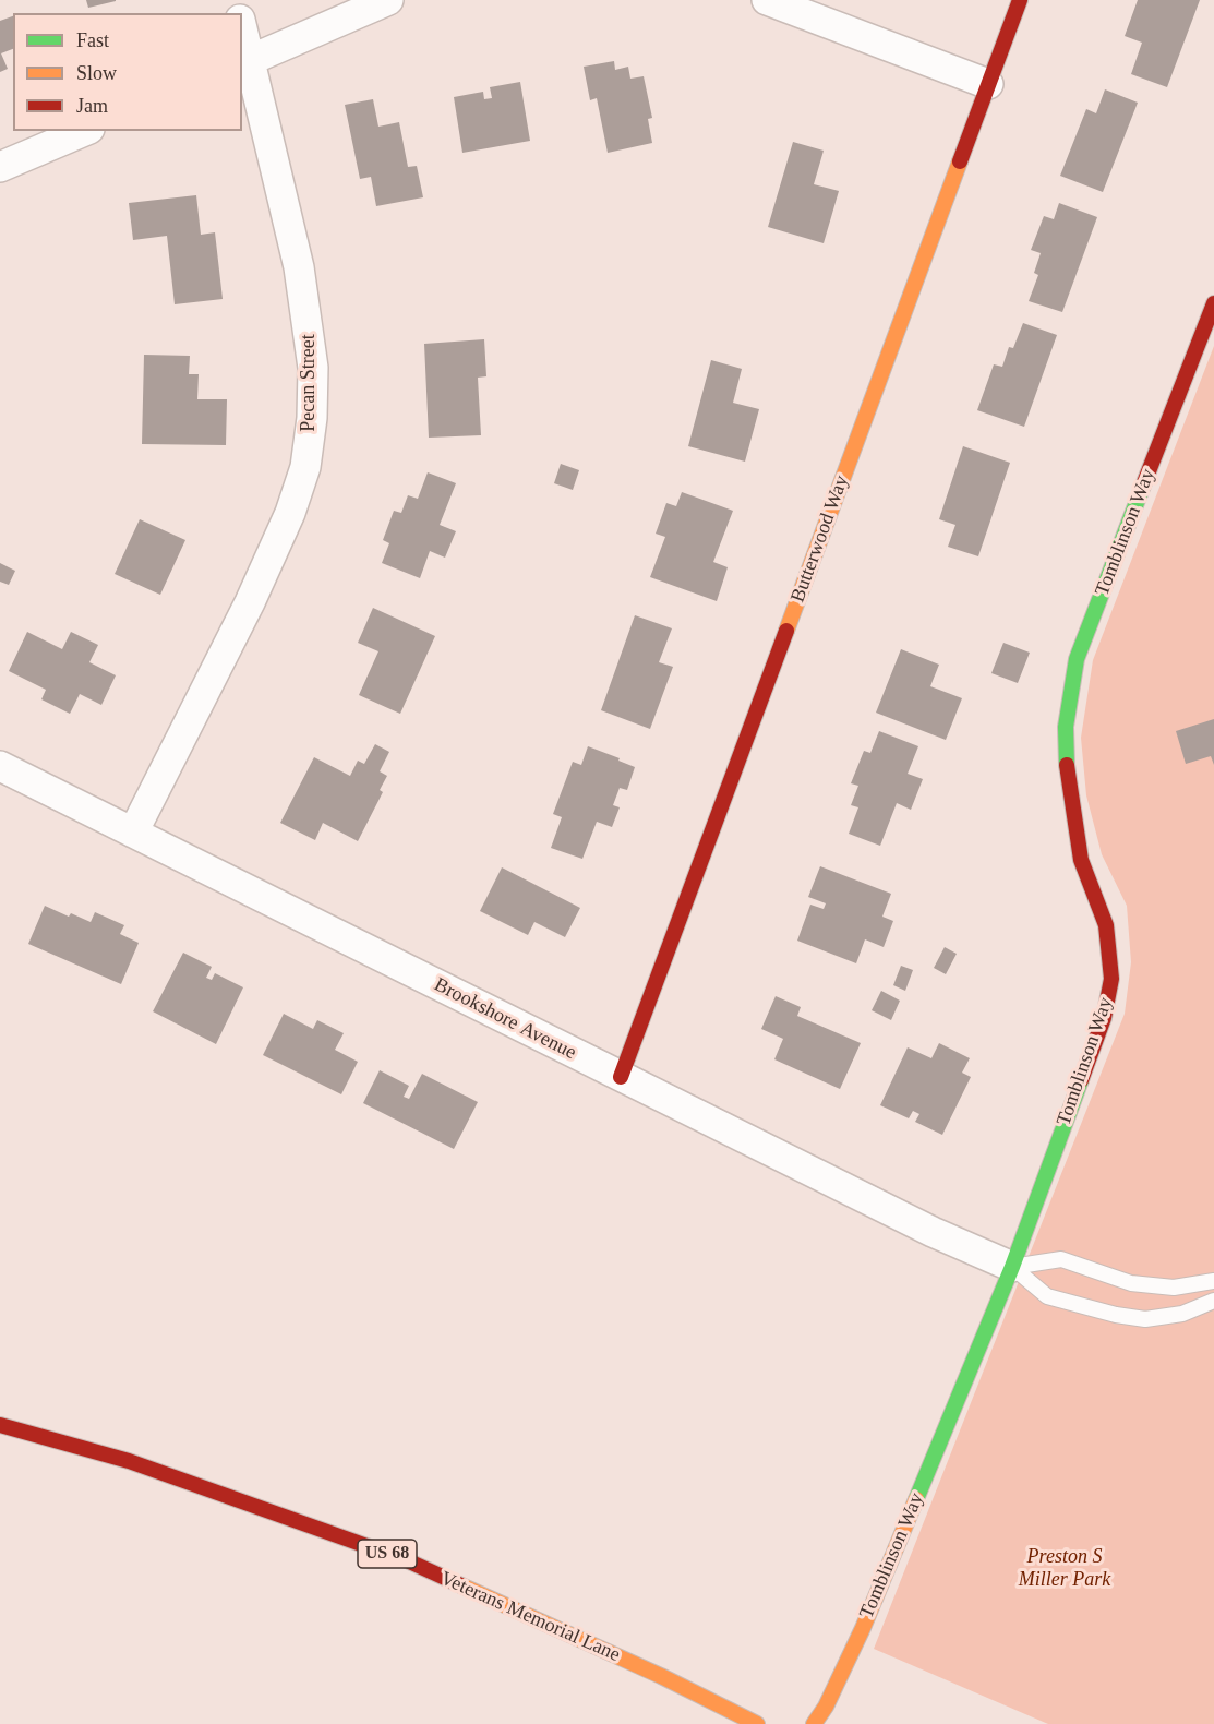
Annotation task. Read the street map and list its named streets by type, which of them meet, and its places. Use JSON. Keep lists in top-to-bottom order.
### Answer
{
  "streets": {
    "street": [
      "Pecan Street",
      "Tomblinson Way",
      "Butterwood Way",
      "Brookshore Avenue",
      "US 68",
      "Veterans Memorial Lane"
    ]
  },
  "crossings": [
    ["Pecan Street", "Brookshore Avenue"],
    ["Tomblinson Way", "Brookshore Avenue"],
    ["Butterwood Way", "Brookshore Avenue"]
  ],
  "parks": ["Preston S Miller Park"],
  "legend": ["Fast", "Slow", "Jam"]
}
